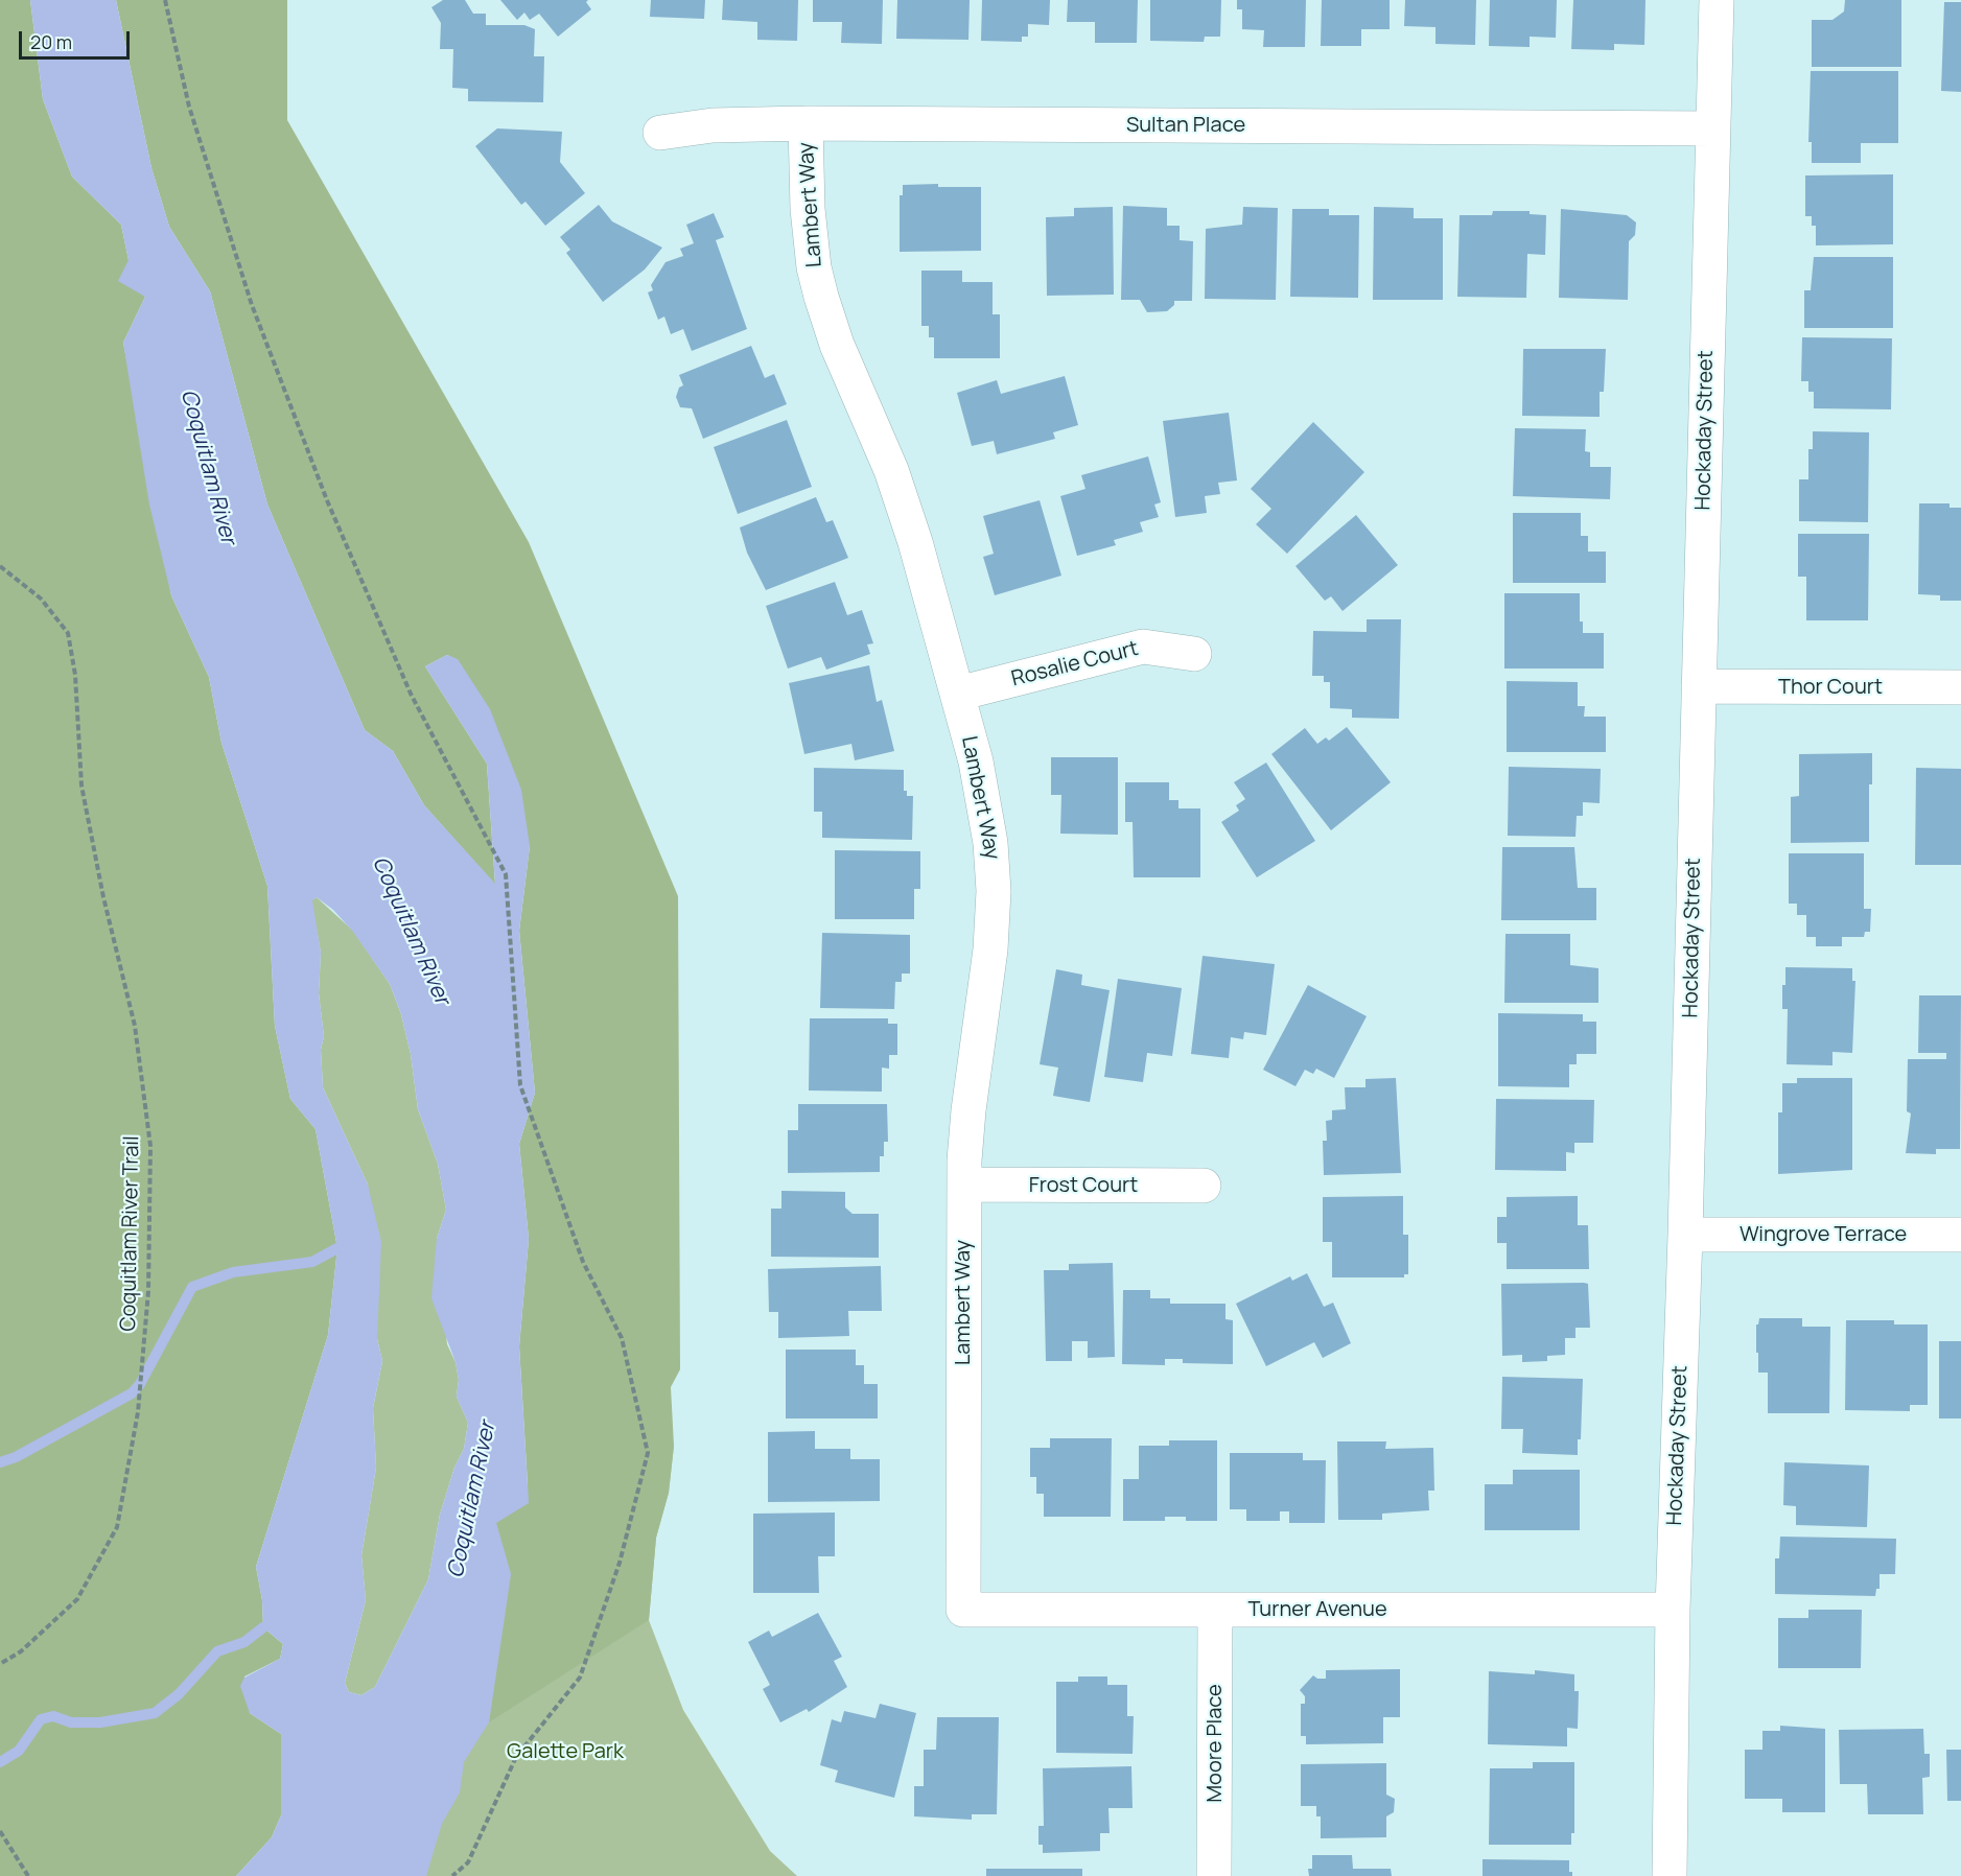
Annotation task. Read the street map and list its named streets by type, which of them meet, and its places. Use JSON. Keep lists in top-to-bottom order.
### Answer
{
  "streets": {
    "street": [
      "Sultan Place",
      "Lambert Way",
      "Hockaday Street",
      "Rosalie Court",
      "Thor Court",
      "Frost Court",
      "Wingrove Terrace",
      "Turner Avenue",
      "Moore Place"
    ],
    "path": ["Coquitlam River Trail"]
  },
  "crossings": [
    ["Sultan Place", "Lambert Way"],
    ["Sultan Place", "Hockaday Street"],
    ["Lambert Way", "Rosalie Court"],
    ["Lambert Way", "Frost Court"],
    ["Lambert Way", "Turner Avenue"],
    ["Hockaday Street", "Thor Court"],
    ["Hockaday Street", "Wingrove Terrace"],
    ["Hockaday Street", "Turner Avenue"],
    ["Turner Avenue", "Moore Place"]
  ],
  "water": ["Coquitlam River"],
  "parks": ["Galette Park"],
  "scale_bar": "20 m"
}
